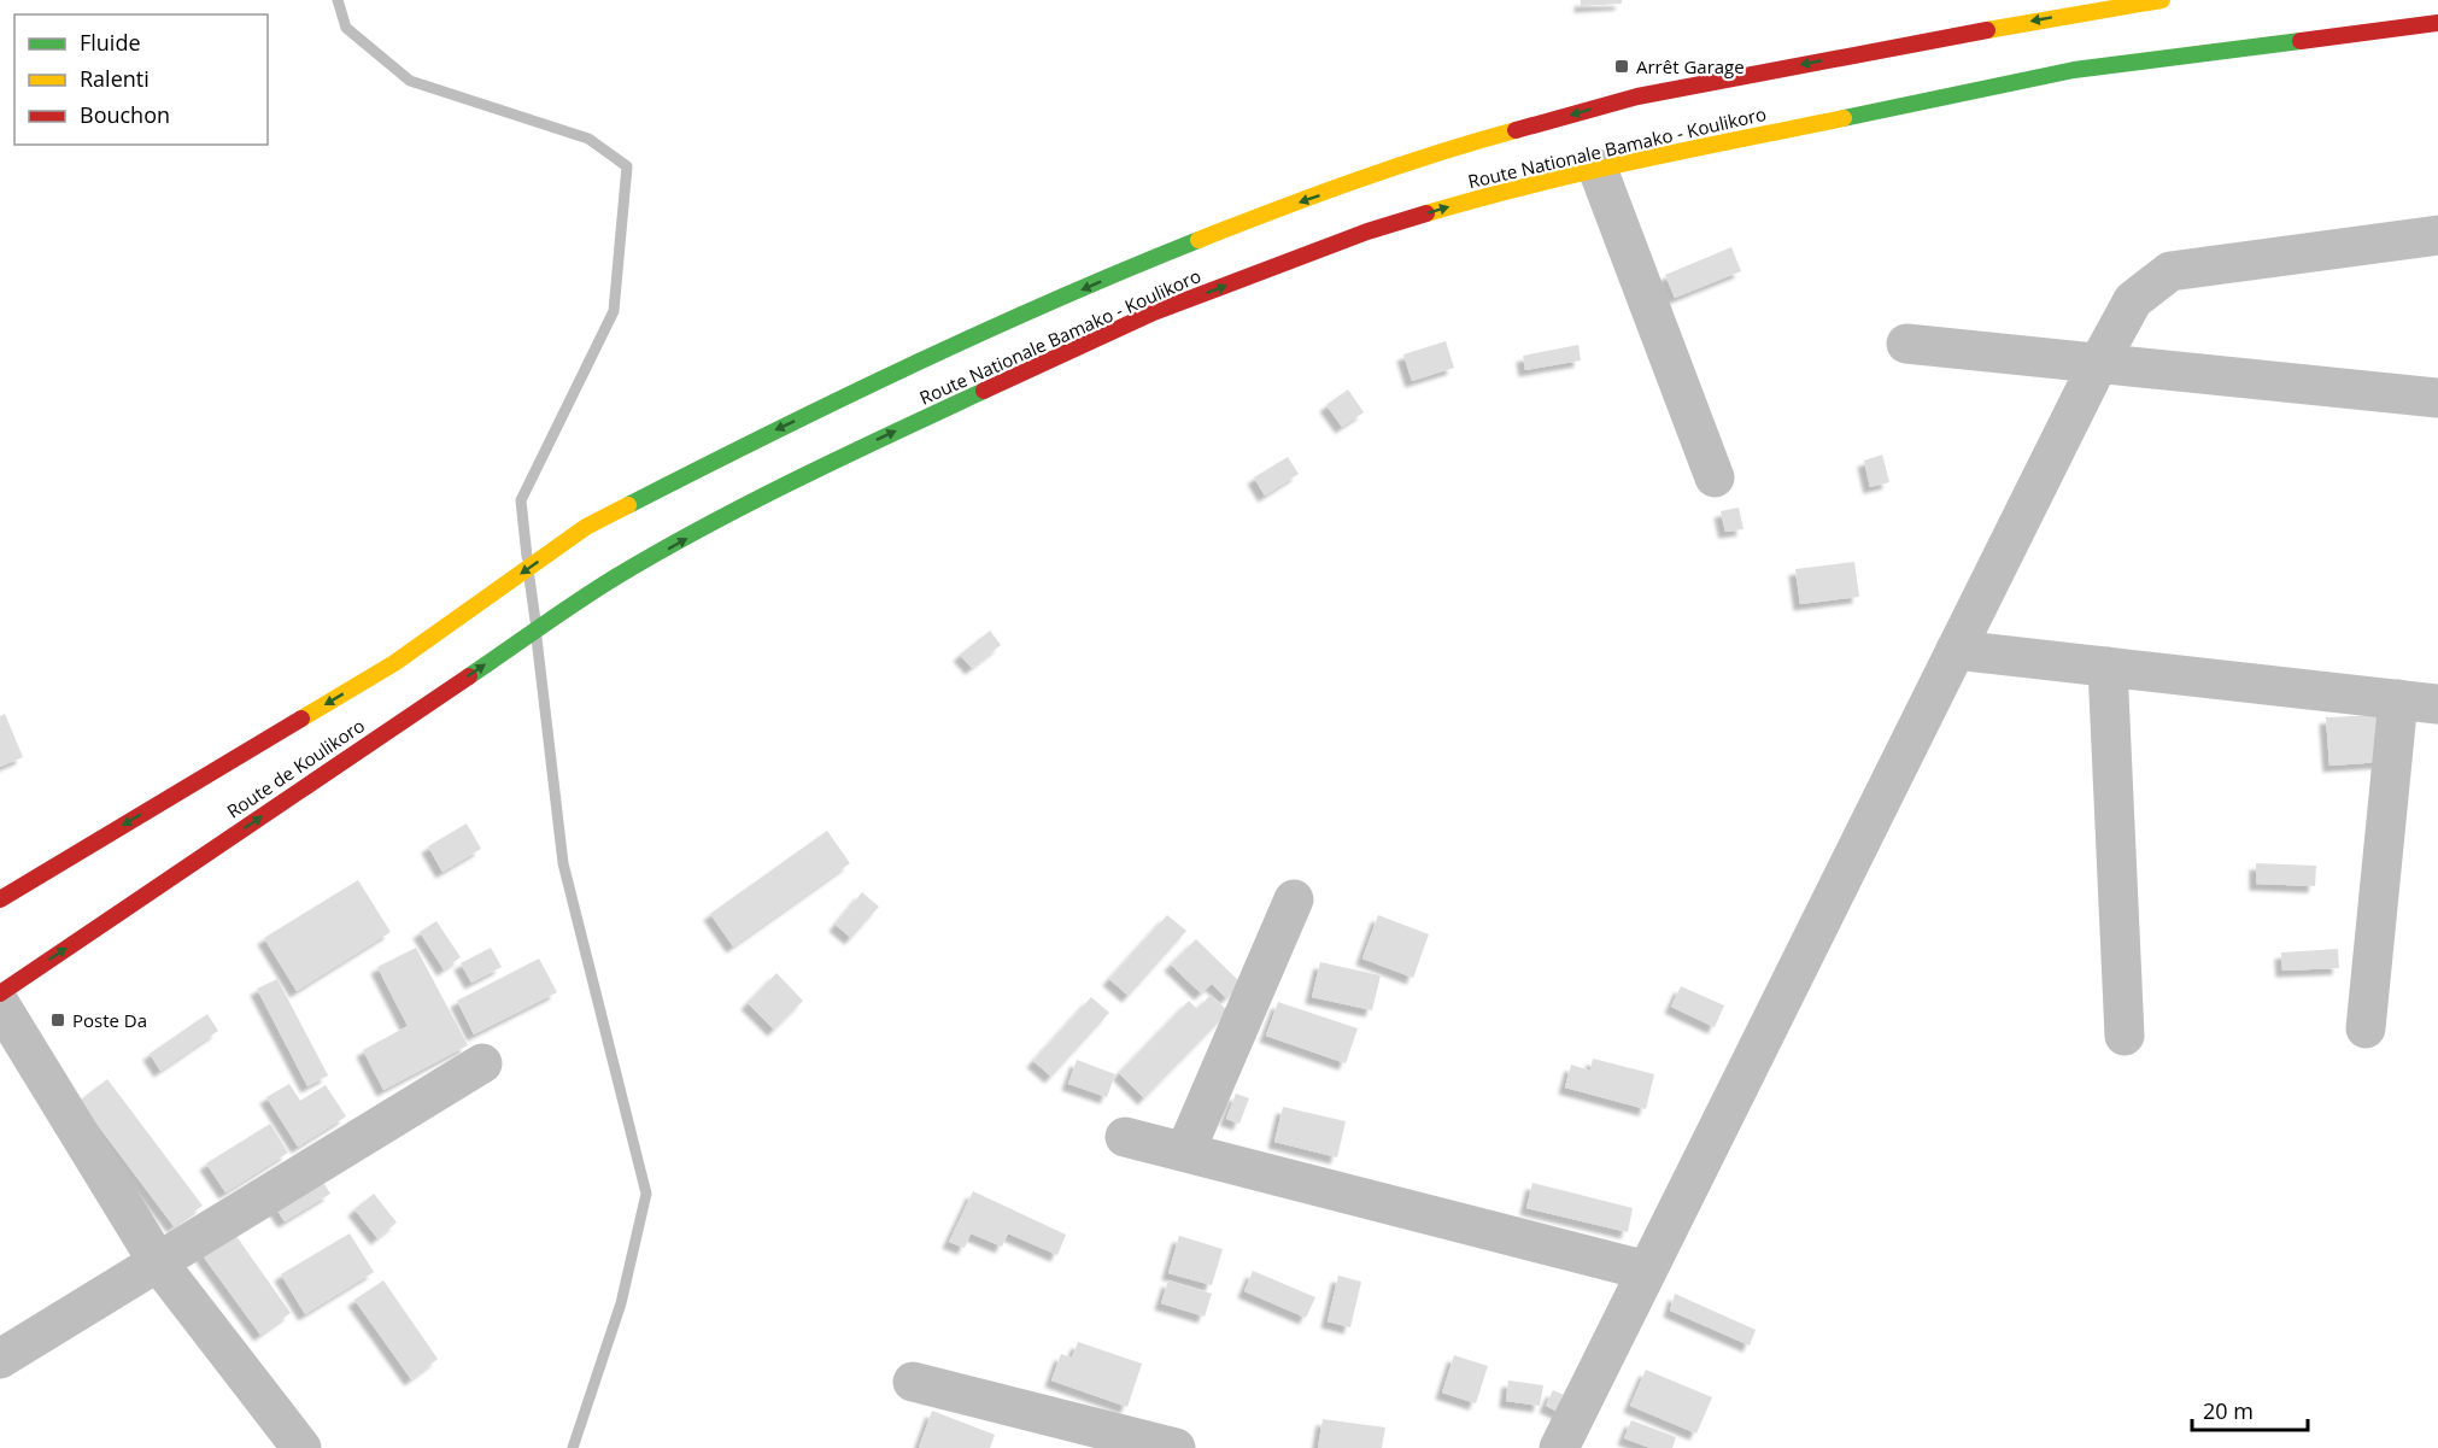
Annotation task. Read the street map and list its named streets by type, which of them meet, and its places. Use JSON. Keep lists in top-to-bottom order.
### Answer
{
  "streets": {
    "main road": ["Route Nationale Bamako - Koulikoro", "Route de Koulikoro"]
  },
  "crossings": [
    ["Route Nationale Bamako - Koulikoro", "Route de Koulikoro"]
  ],
  "places": {
    "transit": ["Arrêt Garage", "Poste Da"]
  },
  "legend": ["Fluide", "Ralenti", "Bouchon"],
  "scale_bar": "20 m"
}
